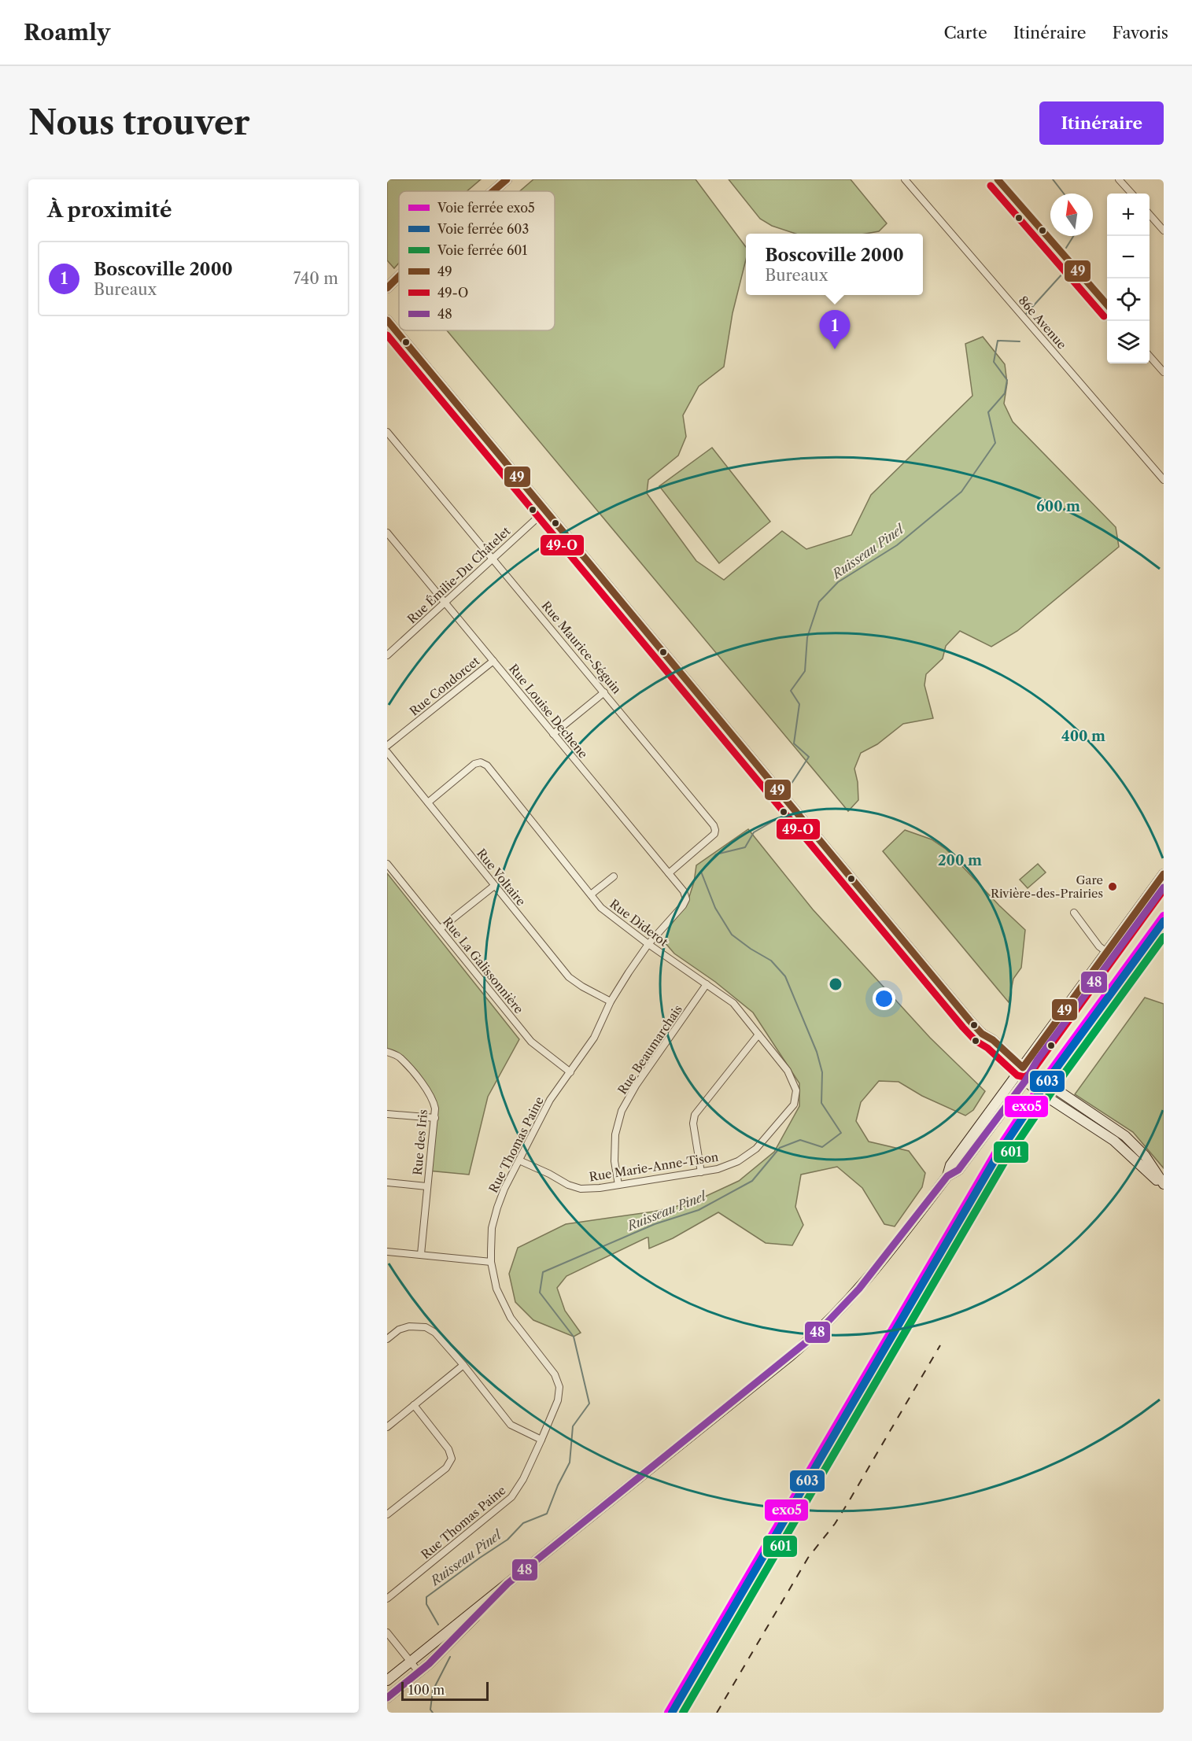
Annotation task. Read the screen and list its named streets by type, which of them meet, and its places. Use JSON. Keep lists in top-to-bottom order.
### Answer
{
  "streets": {
    "street": [
      "86e Avenue",
      "Rue Émilie-Du Châtelet",
      "Rue Maurice-Séguin",
      "Rue Condorcet",
      "Rue Louise Dechene",
      "Rue Voltaire",
      "Rue Diderot",
      "Rue La Galissonnière",
      "Rue Beaumarchais",
      "Rue des Iris",
      "Rue Thomas Paine",
      "Rue Marie-Anne-Tison"
    ]
  },
  "crossings": [
    ["Rue Émilie-Du Châtelet", "Rue Maurice-Séguin"],
    ["Rue Émilie-Du Châtelet", "Rue Louise Dechene"],
    ["Rue Maurice-Séguin", "Rue Louise Dechene"],
    ["Rue Condorcet", "Rue Louise Dechene"],
    ["Rue Louise Dechene", "Rue Thomas Paine"],
    ["Rue Voltaire", "Rue Diderot"],
    ["Rue Voltaire", "Rue Thomas Paine"],
    ["Rue Diderot", "Rue Beaumarchais"],
    ["Rue Diderot", "Rue Thomas Paine"],
    ["Rue Diderot", "Rue Marie-Anne-Tison"],
    ["Rue La Galissonnière", "Rue Thomas Paine"],
    ["Rue Beaumarchais", "Rue Marie-Anne-Tison"],
    ["Rue Thomas Paine", "Rue Marie-Anne-Tison"]
  ],
  "water": ["Ruisseau Pinel"],
  "places": ["Gare Rivière-des-Prairies"],
  "lines": [
    "transit line 49",
    "transit line 49-O",
    "transit line 48",
    "rail line exo5",
    "rail line 603",
    "rail line 601"
  ],
  "legend": [
    "Voie ferrée exo5",
    "Voie ferrée 603",
    "Voie ferrée 601",
    "49",
    "49-O",
    "48"
  ],
  "scale_bar": "100 m",
  "north": "top",
  "page": {
    "header": "Roamly",
    "nav": ["Carte", "Itinéraire", "Favoris"],
    "buttons": "Itinéraire",
    "title": "Nous trouver",
    "heading": "À proximité",
    "map_buttons": ["+", "−"],
    "popup": ["Boscoville 2000", "Bureaux"],
    "list": [
      {
        "mark": "1",
        "name": "Boscoville 2000",
        "note": "Bureaux",
        "value": "740 m"
      }
    ],
    "pins": "1",
    "scale": "100 m"
  },
  "rings": ["600 m", "400 m", "200 m"]
}
